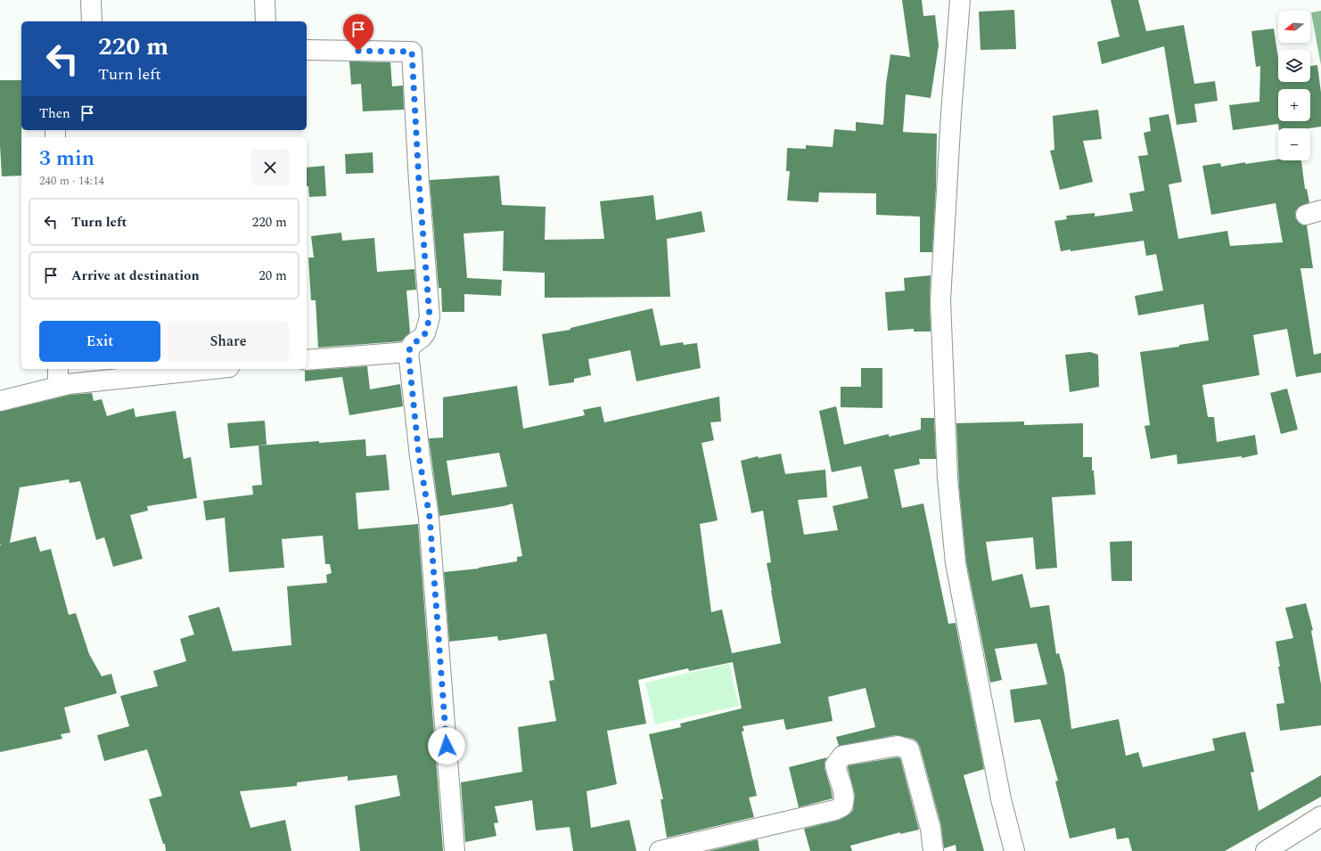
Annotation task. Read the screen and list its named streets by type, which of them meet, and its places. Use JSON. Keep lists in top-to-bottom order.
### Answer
{
  "north": "left",
  "page": {
    "map_buttons": ["+", "−"],
    "turn": ["220 m", "Turn left"],
    "then": "Then",
    "heading": ["3 min", "240 m · 14:14"],
    "list": [
      {
        "name": "Turn left",
        "value": "220 m"
      },
      {
        "name": "Arrive at destination",
        "value": "20 m"
      }
    ],
    "buttons": ["Exit", "Share"]
  }
}
